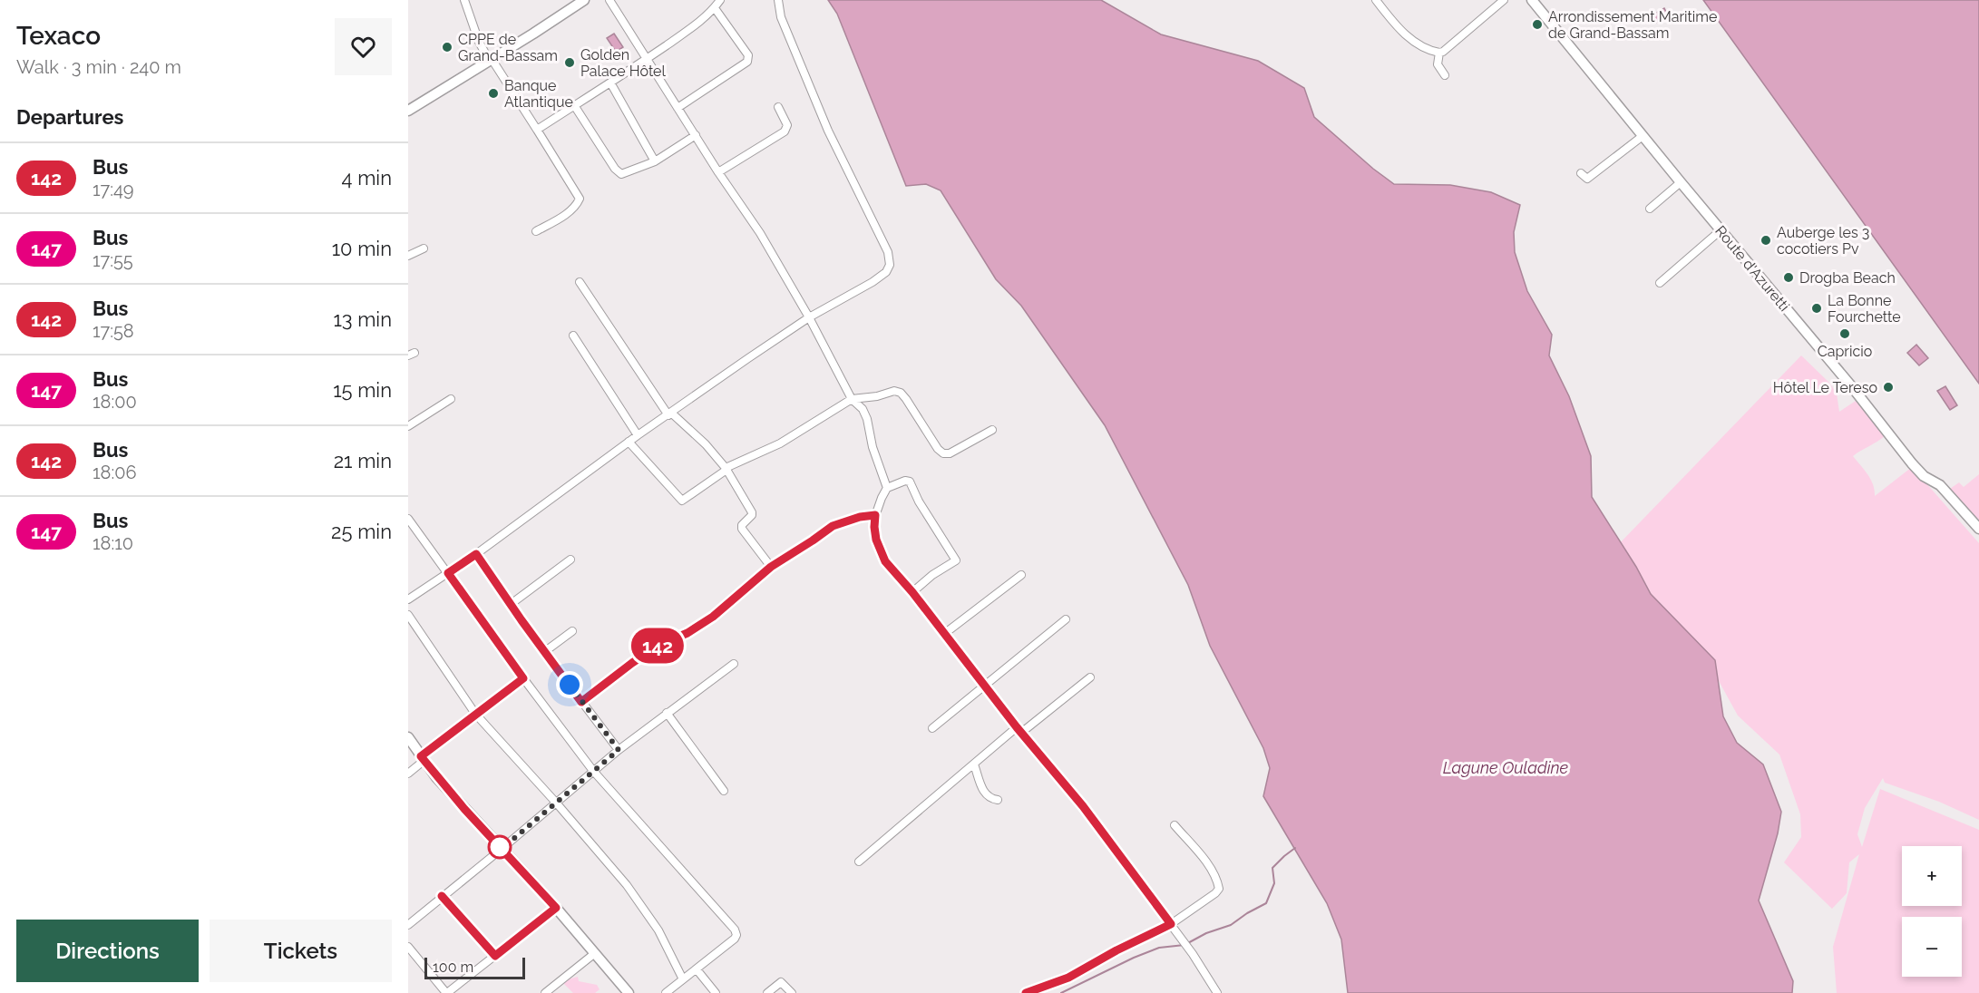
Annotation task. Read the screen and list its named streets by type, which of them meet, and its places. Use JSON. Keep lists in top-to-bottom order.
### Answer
{
  "streets": {
    "street": ["Route d'Azuretti"]
  },
  "water": ["Lagune Ouladine"],
  "places": [
    "Arrondissement Maritime de Grand-Bassam",
    "CPPE de Grand-Bassam",
    "Golden Palace Hôtel",
    "Banque Atlantique",
    "Auberge les 3 cocotiers Pv",
    "Drogba Beach",
    "La Bonne Fourchette",
    "Capricio",
    "Hôtel Le Tereso"
  ],
  "lines": ["bus line 142"],
  "scale_bar": "100 m",
  "page": {
    "heading": [
      ["Texaco", "Walk · 3 min · 240 m"],
      "Departures"
    ],
    "on_map": "142",
    "list": [
      {
        "mark": "142",
        "name": "Bus",
        "note": "17:49",
        "value": "4 min"
      },
      {
        "mark": "147",
        "name": "Bus",
        "note": "17:55",
        "value": "10 min"
      },
      {
        "mark": "142",
        "name": "Bus",
        "note": "17:58",
        "value": "13 min"
      },
      {
        "mark": "147",
        "name": "Bus",
        "note": "18:00",
        "value": "15 min"
      },
      {
        "mark": "142",
        "name": "Bus",
        "note": "18:06",
        "value": "21 min"
      },
      {
        "mark": "147",
        "name": "Bus",
        "note": "18:10",
        "value": "25 min"
      }
    ],
    "map_buttons": ["+", "−"],
    "buttons": ["Directions", "Tickets"],
    "scale": "100 m"
  }
}
